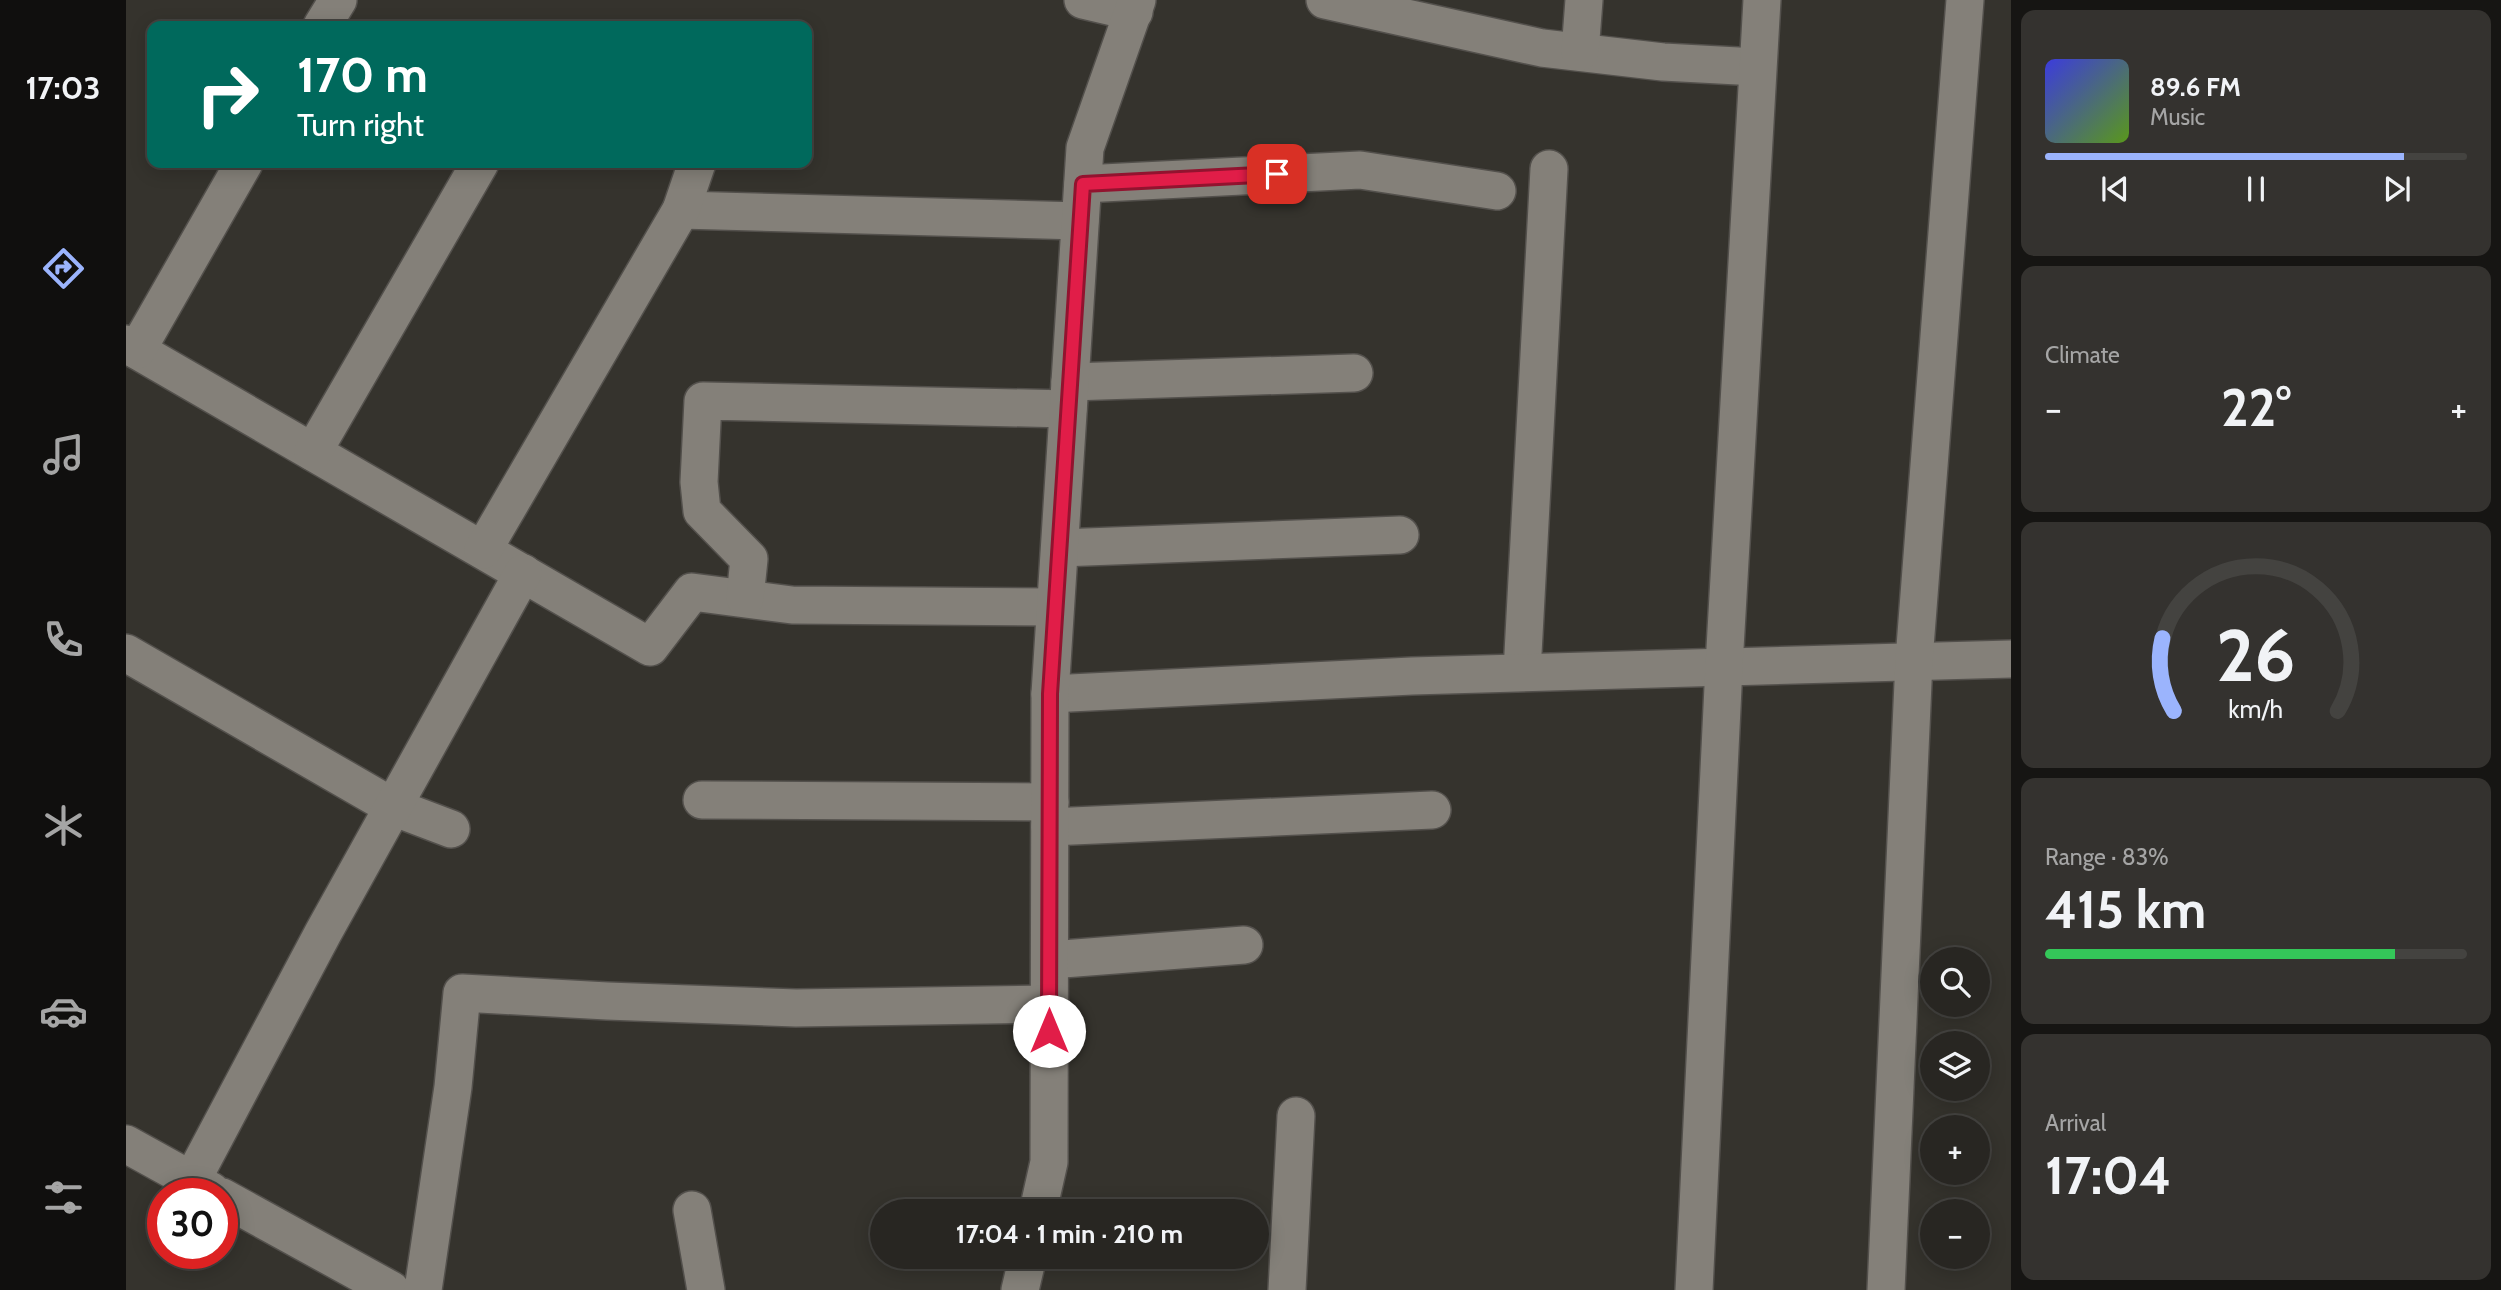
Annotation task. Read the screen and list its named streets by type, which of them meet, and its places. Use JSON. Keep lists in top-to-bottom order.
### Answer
{
  "page": {
    "tabs": "17:03",
    "turn": ["170 m", "Turn right"],
    "song": ["89.6 FM", "Music"],
    "tile": [
      "Climate",
      ["Range · 83%", "415 km"],
      ["Arrival", "17:04"]
    ],
    "heat": ["−", "22°", "+"],
    "map_buttons": ["+", "−"],
    "limit": "30",
    "trip": "17:04 · 1 min · 210 m",
    "gauge": ["26", "km/h"]
  }
}
